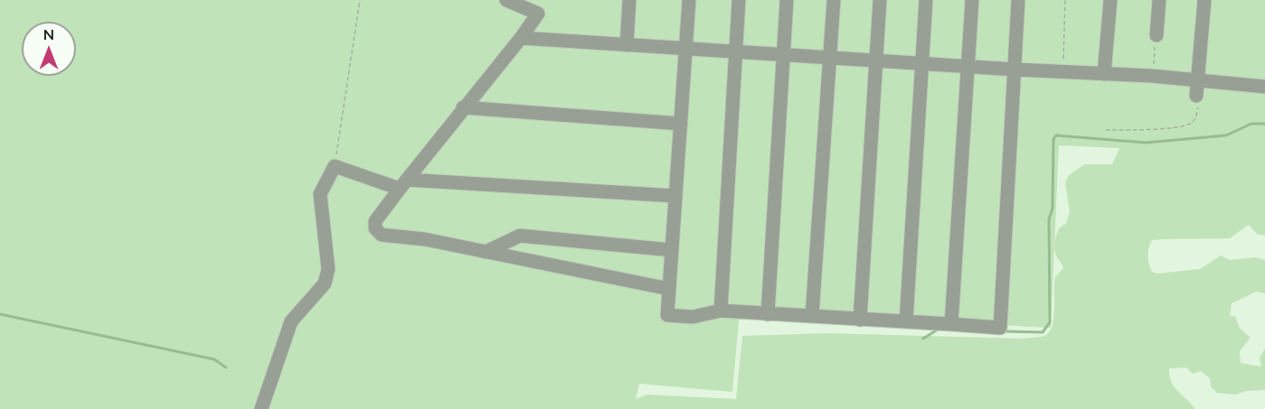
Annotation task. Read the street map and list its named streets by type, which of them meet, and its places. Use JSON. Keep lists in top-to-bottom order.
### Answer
{
  "north": "top"
}
